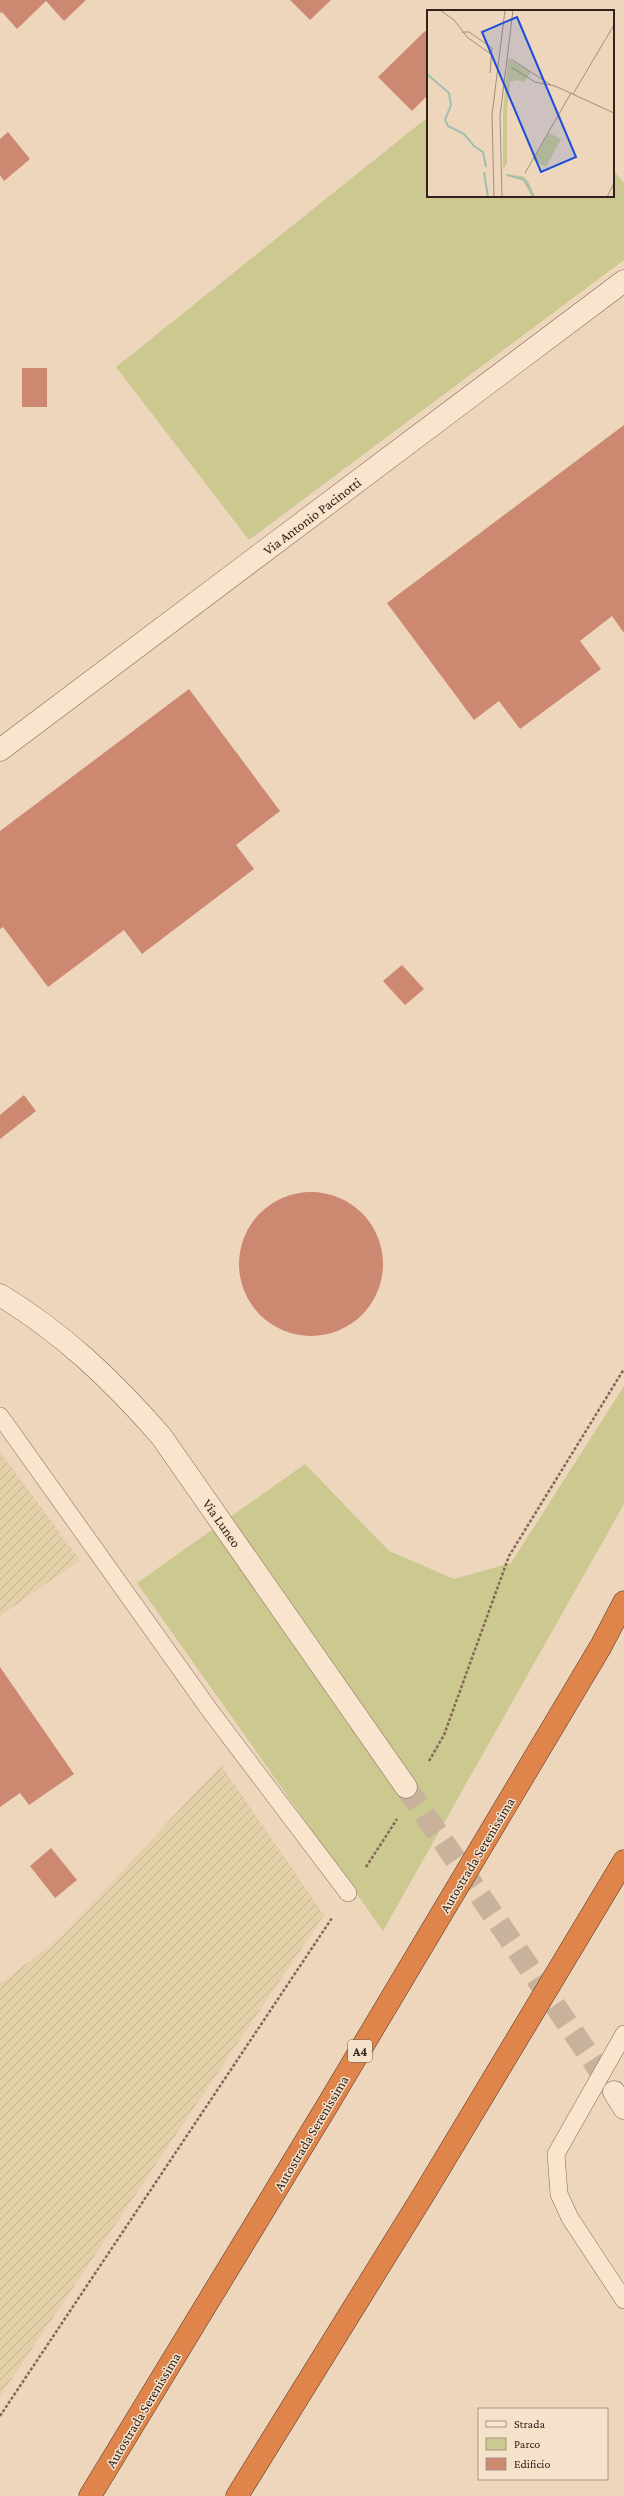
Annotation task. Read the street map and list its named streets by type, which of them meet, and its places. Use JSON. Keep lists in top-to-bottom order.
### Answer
{
  "streets": {
    "highway": ["Autostrada Serenissima", "A4"],
    "street": ["Via Antonio Pacinotti", "Via Luneo"]
  },
  "legend": ["Strada", "Parco", "Edificio"]
}
